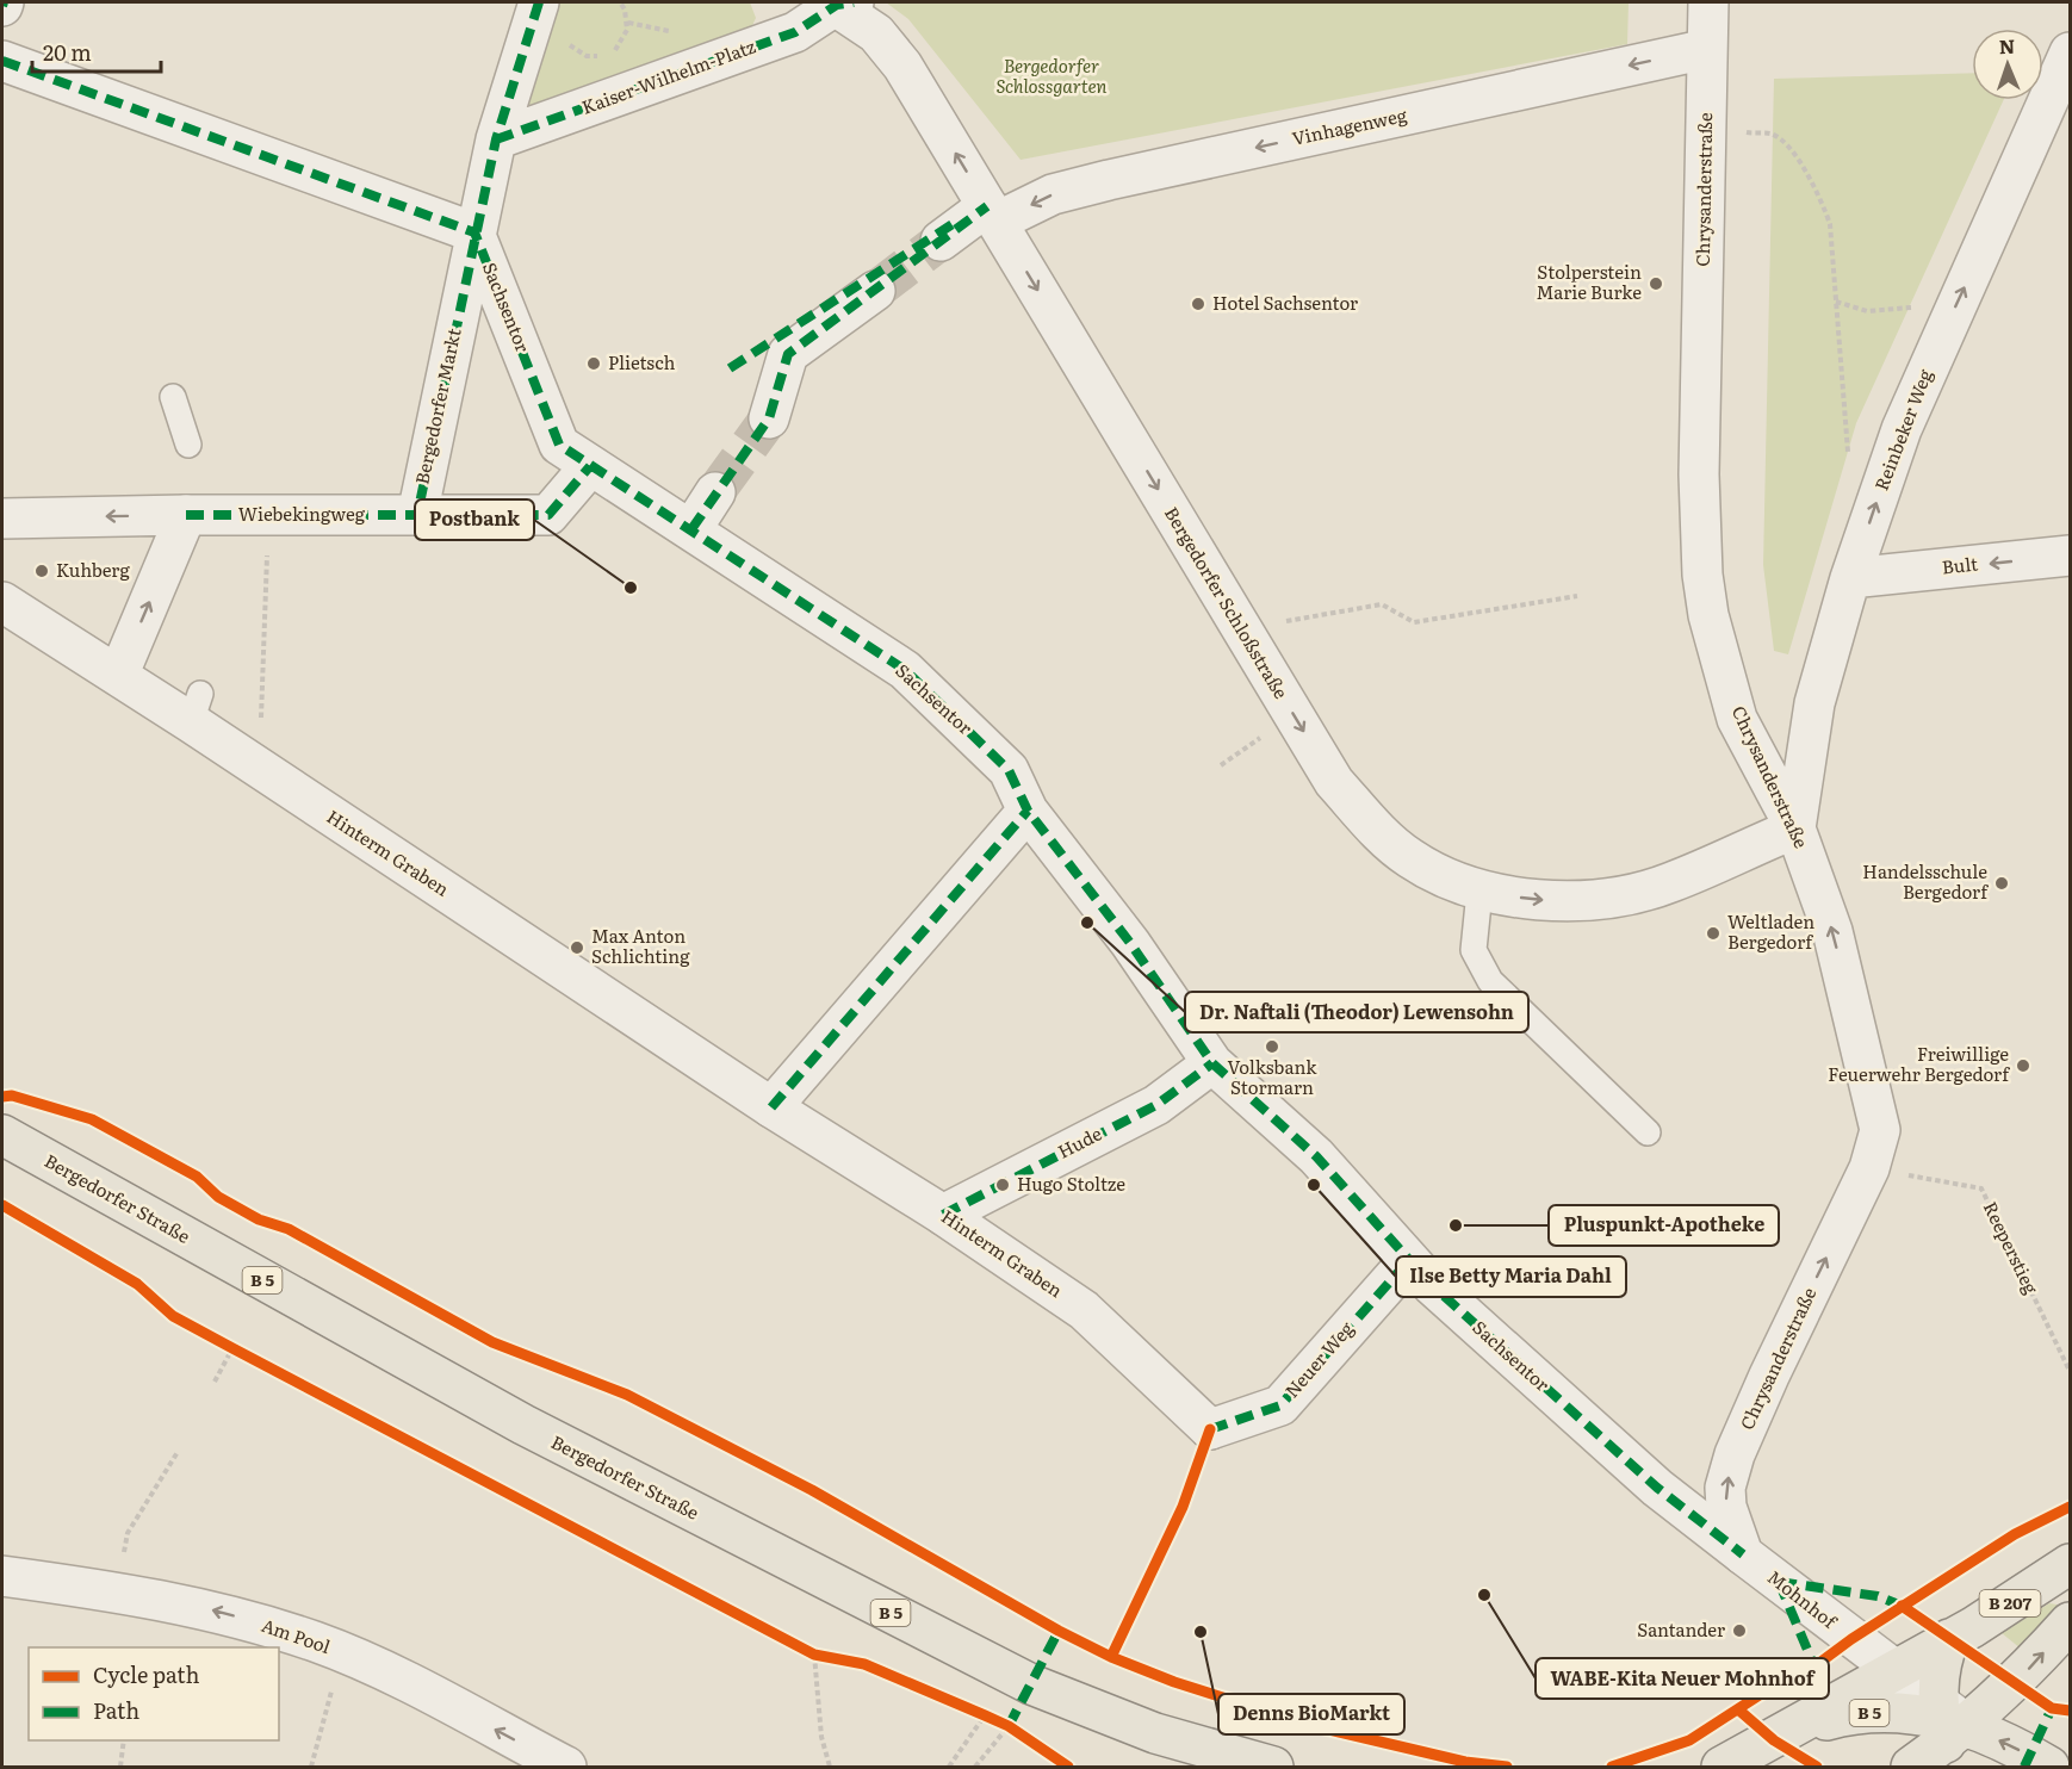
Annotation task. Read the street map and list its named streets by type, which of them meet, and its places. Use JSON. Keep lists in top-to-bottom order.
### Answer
{
  "streets": {
    "main road": [
      "Bergedorfer Straße",
      "B 5",
      "Mohnhof",
      "B 207"
    ],
    "street": [
      "Kaiser-Wilhelm-Platz",
      "Vinhagenweg",
      "Chrysanderstraße",
      "Sachsentor",
      "Bergedorfer Markt",
      "Reinbeker Weg",
      "Wiebekingweg",
      "Bult",
      "Bergedorfer Schloßstraße",
      "Hinterm Graben",
      "Hude",
      "Neuer Weg",
      "Am Pool"
    ],
    "path": ["Reeperstieg"]
  },
  "crossings": [
    ["Kaiser-Wilhelm-Platz", "Bergedorfer Schloßstraße"],
    ["Vinhagenweg", "Chrysanderstraße"],
    ["Vinhagenweg", "Bergedorfer Schloßstraße"],
    ["Chrysanderstraße", "Sachsentor"],
    ["Chrysanderstraße", "Reinbeker Weg"],
    ["Chrysanderstraße", "Bergedorfer Schloßstraße"],
    ["Chrysanderstraße", "Reeperstieg"],
    ["Chrysanderstraße", "Mohnhof"],
    ["Sachsentor", "Bergedorfer Markt"],
    ["Sachsentor", "Hude"],
    ["Sachsentor", "Neuer Weg"],
    ["Sachsentor", "Mohnhof"],
    ["Bergedorfer Markt", "Wiebekingweg"],
    ["Reinbeker Weg", "Bult"],
    ["Reinbeker Weg", "Bergedorfer Schloßstraße"],
    ["Hinterm Graben", "Hude"],
    ["Hinterm Graben", "Neuer Weg"],
    ["B 5", "Mohnhof"],
    ["B 5", "B 207"],
    ["Mohnhof", "B 207"]
  ],
  "one_way": [
    "Vinhagenweg",
    "Chrysanderstraße",
    "Reinbeker Weg",
    "Wiebekingweg",
    "Bult",
    "Am Pool"
  ],
  "parks": ["Bergedorfer Schlossgarten"],
  "places": [
    "Stolperstein Marie Burke",
    "Hotel Sachsentor",
    "Plietsch",
    "Kuhberg",
    "Postbank",
    "Handelsschule Bergedorf",
    "Dr. Naftali (Theodor) Lewensohn",
    "Weltladen Bergedorf",
    "Max Anton Schlichting",
    "Volksbank Stormarn",
    "Freiwillige Feuerwehr Bergedorf",
    "Hugo Stoltze",
    "Ilse Betty Maria Dahl",
    "Pluspunkt-Apotheke",
    "WABE-Kita Neuer Mohnhof",
    "Santander",
    "Denns BioMarkt"
  ],
  "legend": ["Cycle path", "Path"],
  "scale_bar": "20 m",
  "north": "top"
}
